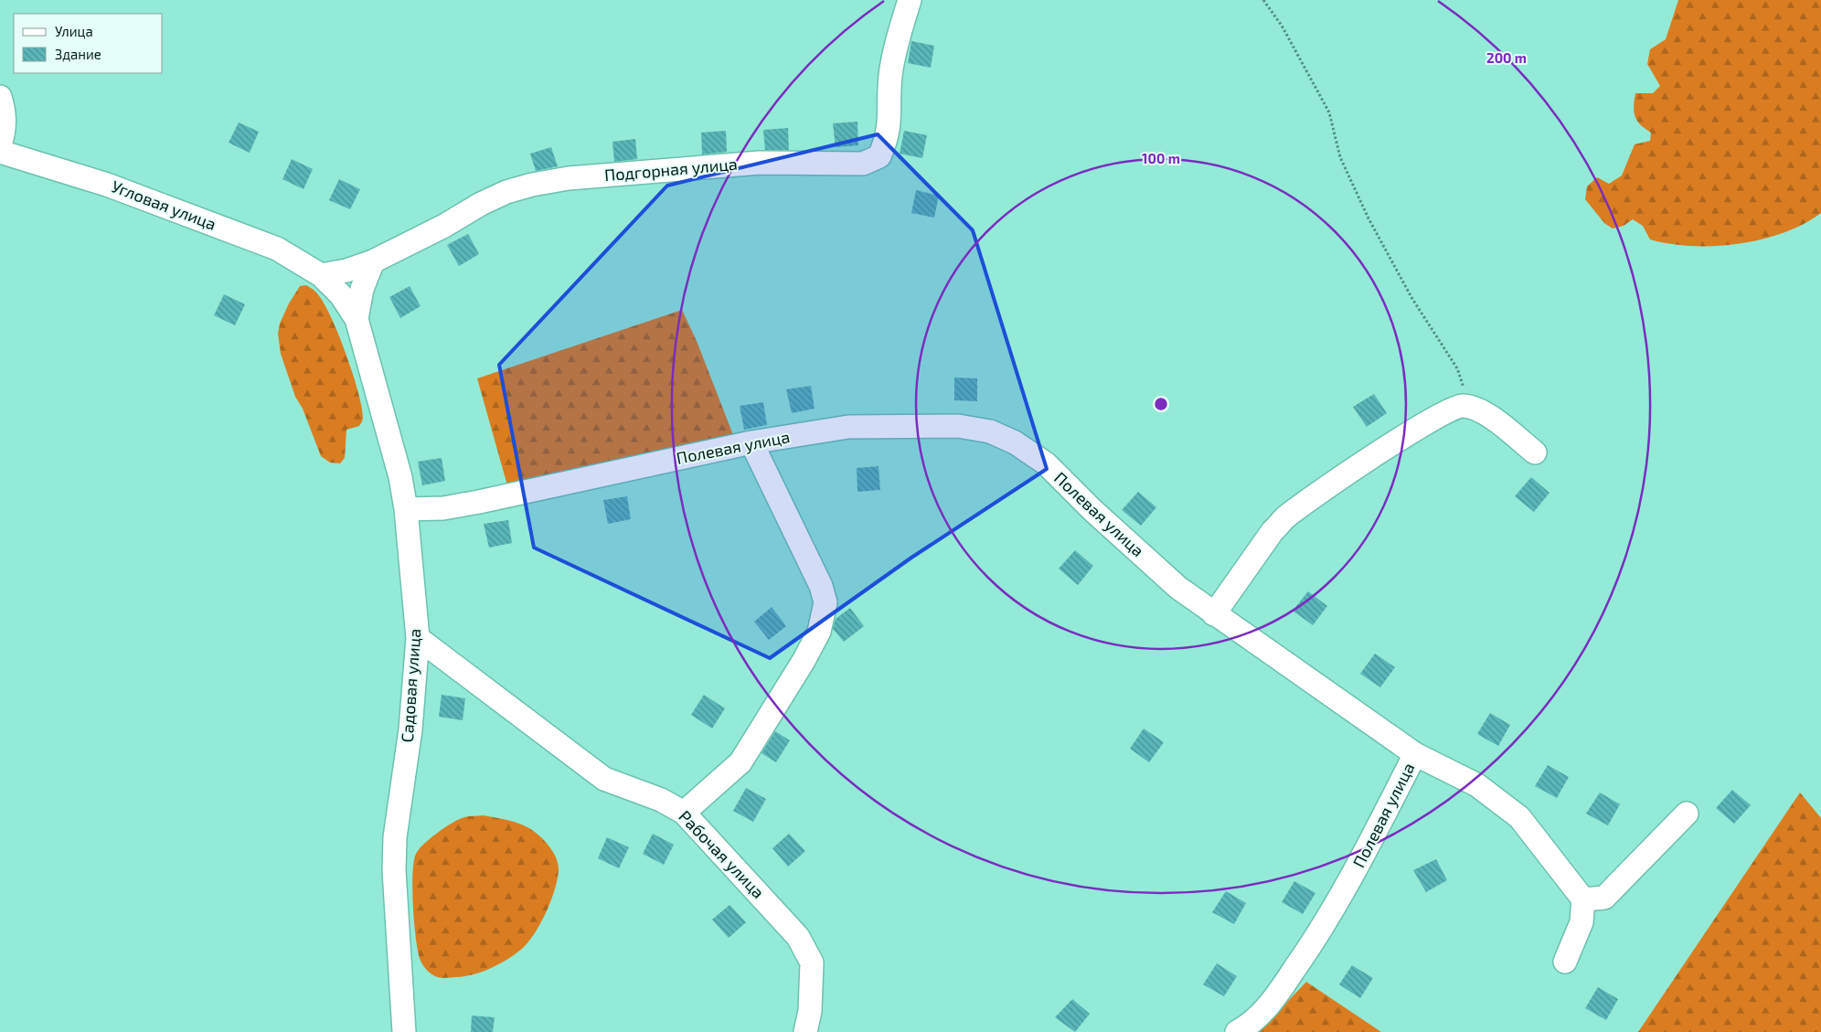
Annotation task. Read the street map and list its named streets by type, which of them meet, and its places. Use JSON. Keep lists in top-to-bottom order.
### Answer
{
  "streets": {
    "street": [
      "Подгорная улица",
      "Угловая улица",
      "Полевая улица",
      "Садовая улица",
      "Рабочая улица"
    ]
  },
  "crossings": [
    ["Подгорная улица", "Угловая улица"],
    ["Подгорная улица", "Садовая улица"],
    ["Угловая улица", "Садовая улица"],
    ["Полевая улица", "Садовая улица"],
    ["Садовая улица", "Рабочая улица"]
  ],
  "legend": ["Улица", "Здание"],
  "rings": ["200 m", "100 m"]
}
